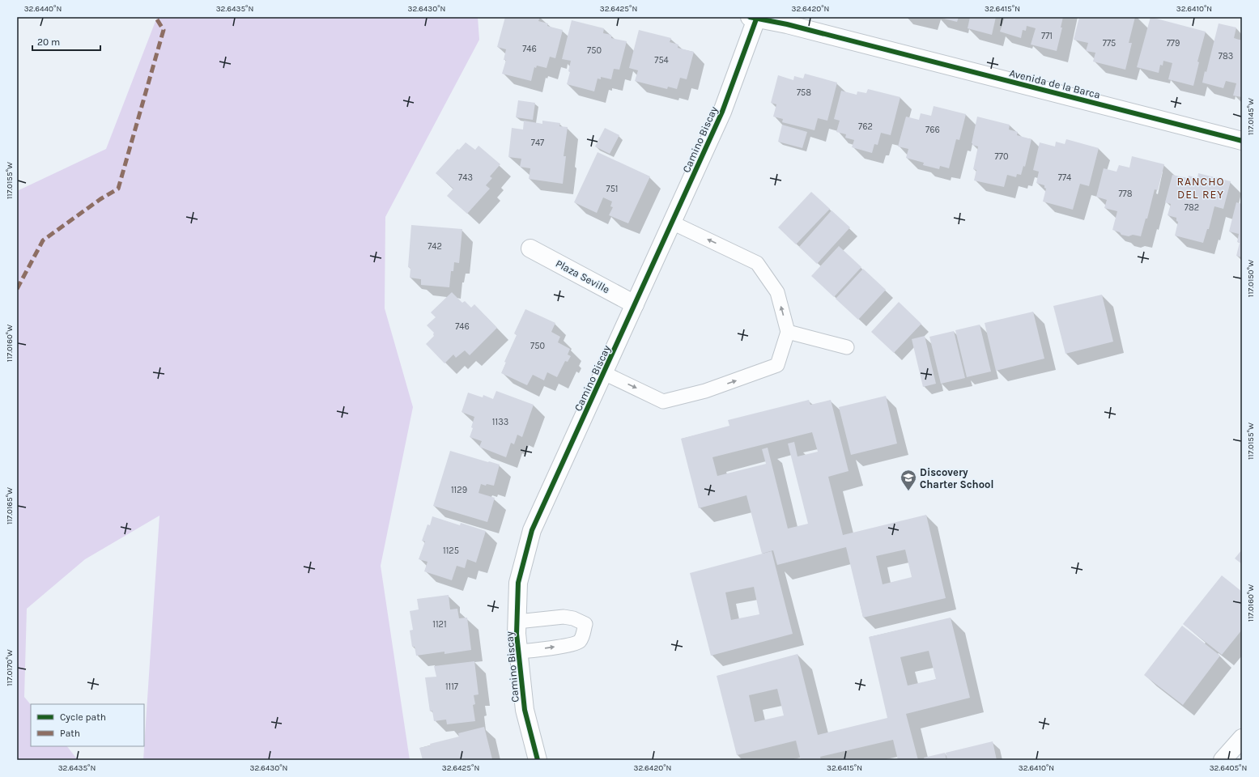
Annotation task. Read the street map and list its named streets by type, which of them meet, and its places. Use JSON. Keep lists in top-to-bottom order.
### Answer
{
  "streets": {
    "street": ["Avenida de la Barca", "Camino Biscay", "Plaza Seville"]
  },
  "crossings": [
    ["Avenida de la Barca", "Camino Biscay"],
    ["Camino Biscay", "Plaza Seville"]
  ],
  "districts": ["RANCHO DEL REY"],
  "places": {
    "school or university": ["Discovery Charter School"]
  },
  "house_numbers": [
    "771",
    "775",
    "779",
    "746",
    "750",
    "783",
    "754",
    "758",
    "762",
    "766",
    "747",
    "770",
    "743",
    "774",
    "751",
    "778",
    "782",
    "742",
    "746",
    "750",
    "1133",
    "1129",
    "1125",
    "1121",
    "1117"
  ],
  "legend": ["Cycle path", "Path"],
  "scale_bar": "20 m",
  "coordinates": [
    "32.6440°N",
    "32.6435°N",
    "32.6430°N",
    "32.6425°N",
    "32.6420°N",
    "32.6415°N",
    "32.6410°N",
    "117.0145°W",
    "117.0155°W",
    "117.0150°W",
    "117.0160°W",
    "117.0165°W",
    "117.0170°W",
    "32.6405°N"
  ]
}
